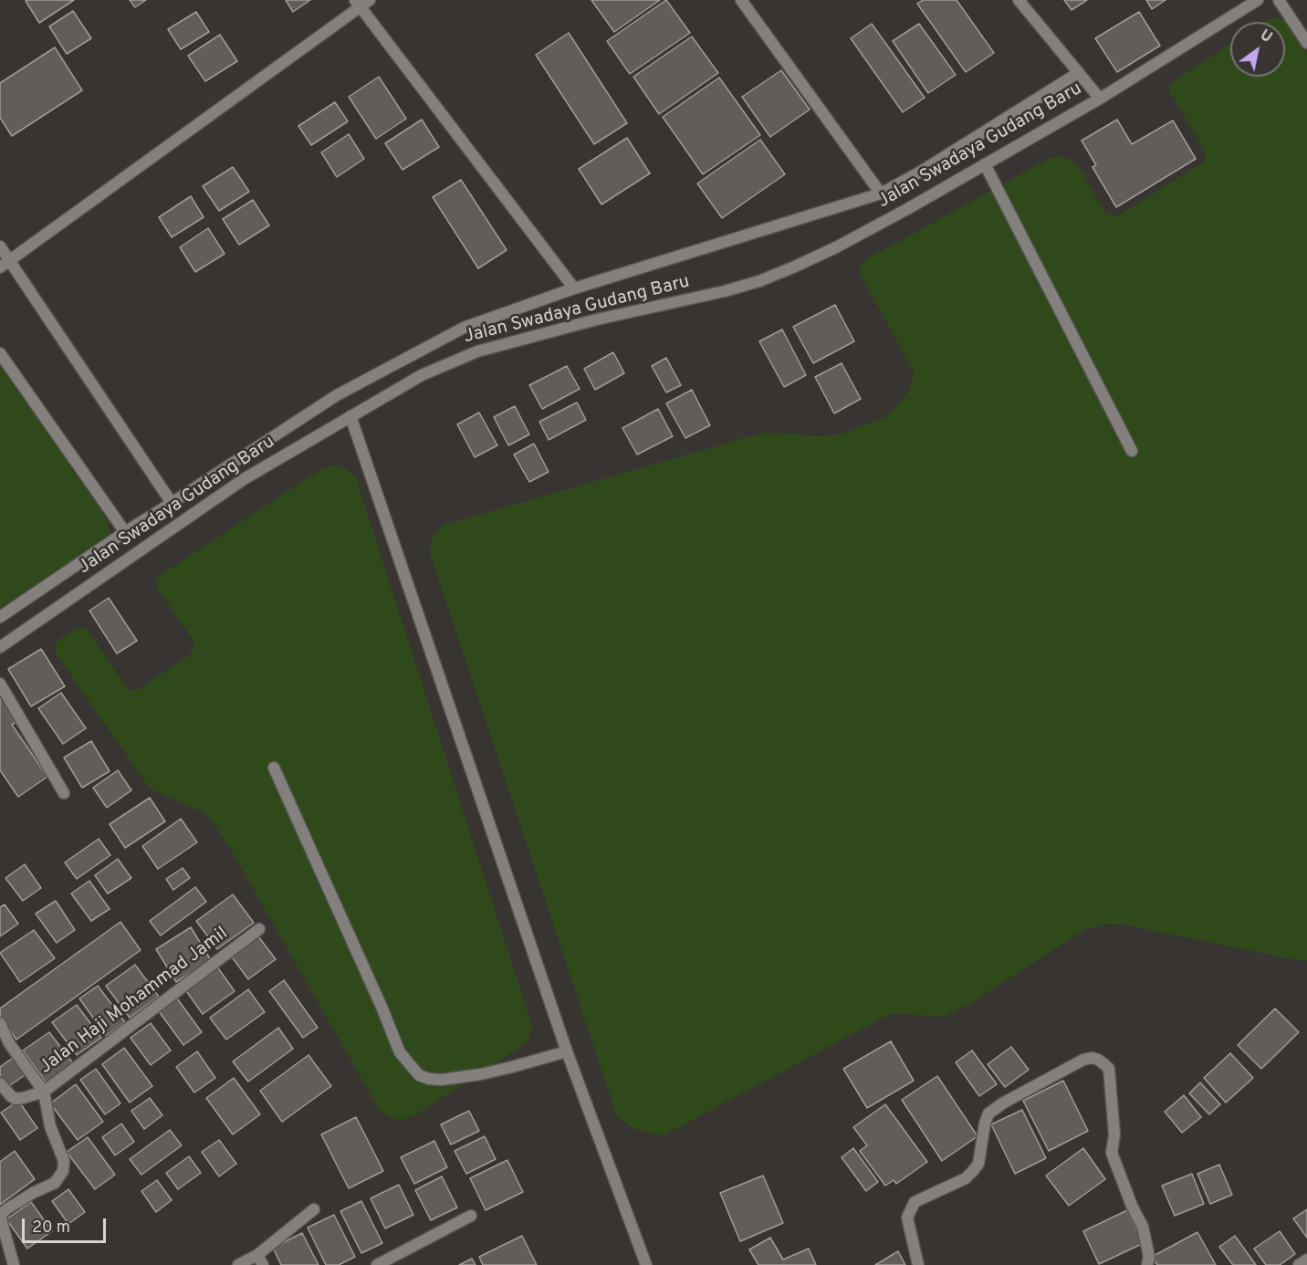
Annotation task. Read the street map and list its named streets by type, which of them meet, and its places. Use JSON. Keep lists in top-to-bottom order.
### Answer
{
  "streets": {
    "street": ["Jalan Swadaya Gudang Baru", "Jalan Haji Mohammad Jamil"]
  },
  "scale_bar": "20 m",
  "north": "top right"
}
